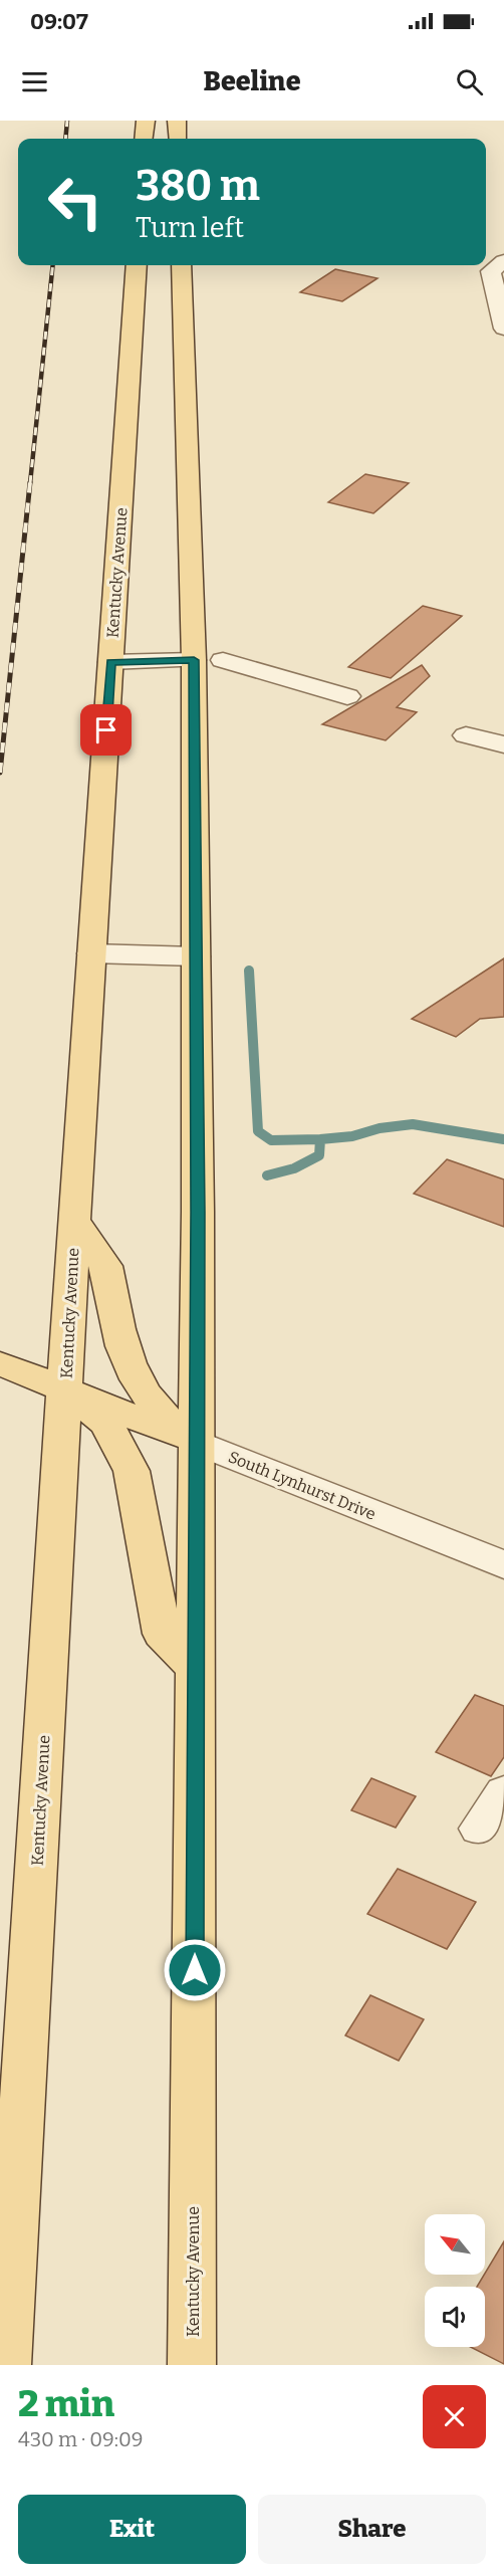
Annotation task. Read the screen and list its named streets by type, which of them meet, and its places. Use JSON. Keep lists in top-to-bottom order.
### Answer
{
  "streets": {
    "main road": ["Kentucky Avenue", "South Lynhurst Drive"]
  },
  "crossings": [
    ["Kentucky Avenue", "South Lynhurst Drive"]
  ],
  "north": "top left",
  "page": {
    "status": "09:07",
    "header": "Beeline",
    "turn": ["380 m", "Turn left"],
    "heading": ["2 min", "430 m · 09:09"],
    "buttons": ["Exit", "Share"]
  }
}
